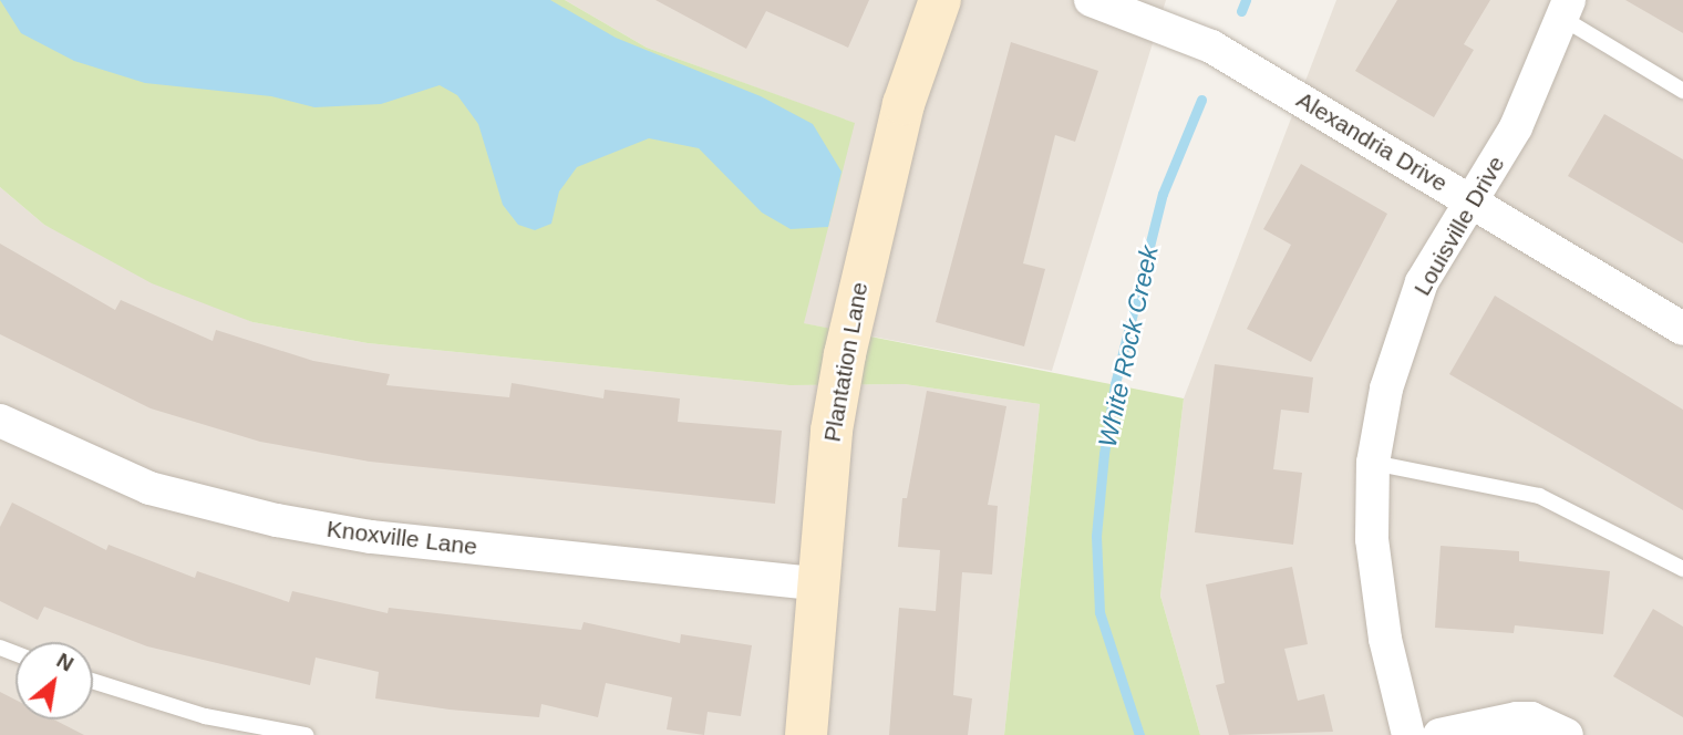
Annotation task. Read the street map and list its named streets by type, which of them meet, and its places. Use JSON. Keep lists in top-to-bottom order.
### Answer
{
  "streets": {
    "street": [
      "Alexandria Drive",
      "Louisville Drive",
      "Plantation Lane",
      "Knoxville Lane"
    ]
  },
  "crossings": [
    ["Alexandria Drive", "Louisville Drive"],
    ["Plantation Lane", "Knoxville Lane"]
  ],
  "water": ["White Rock Creek"],
  "north": "top right"
}
